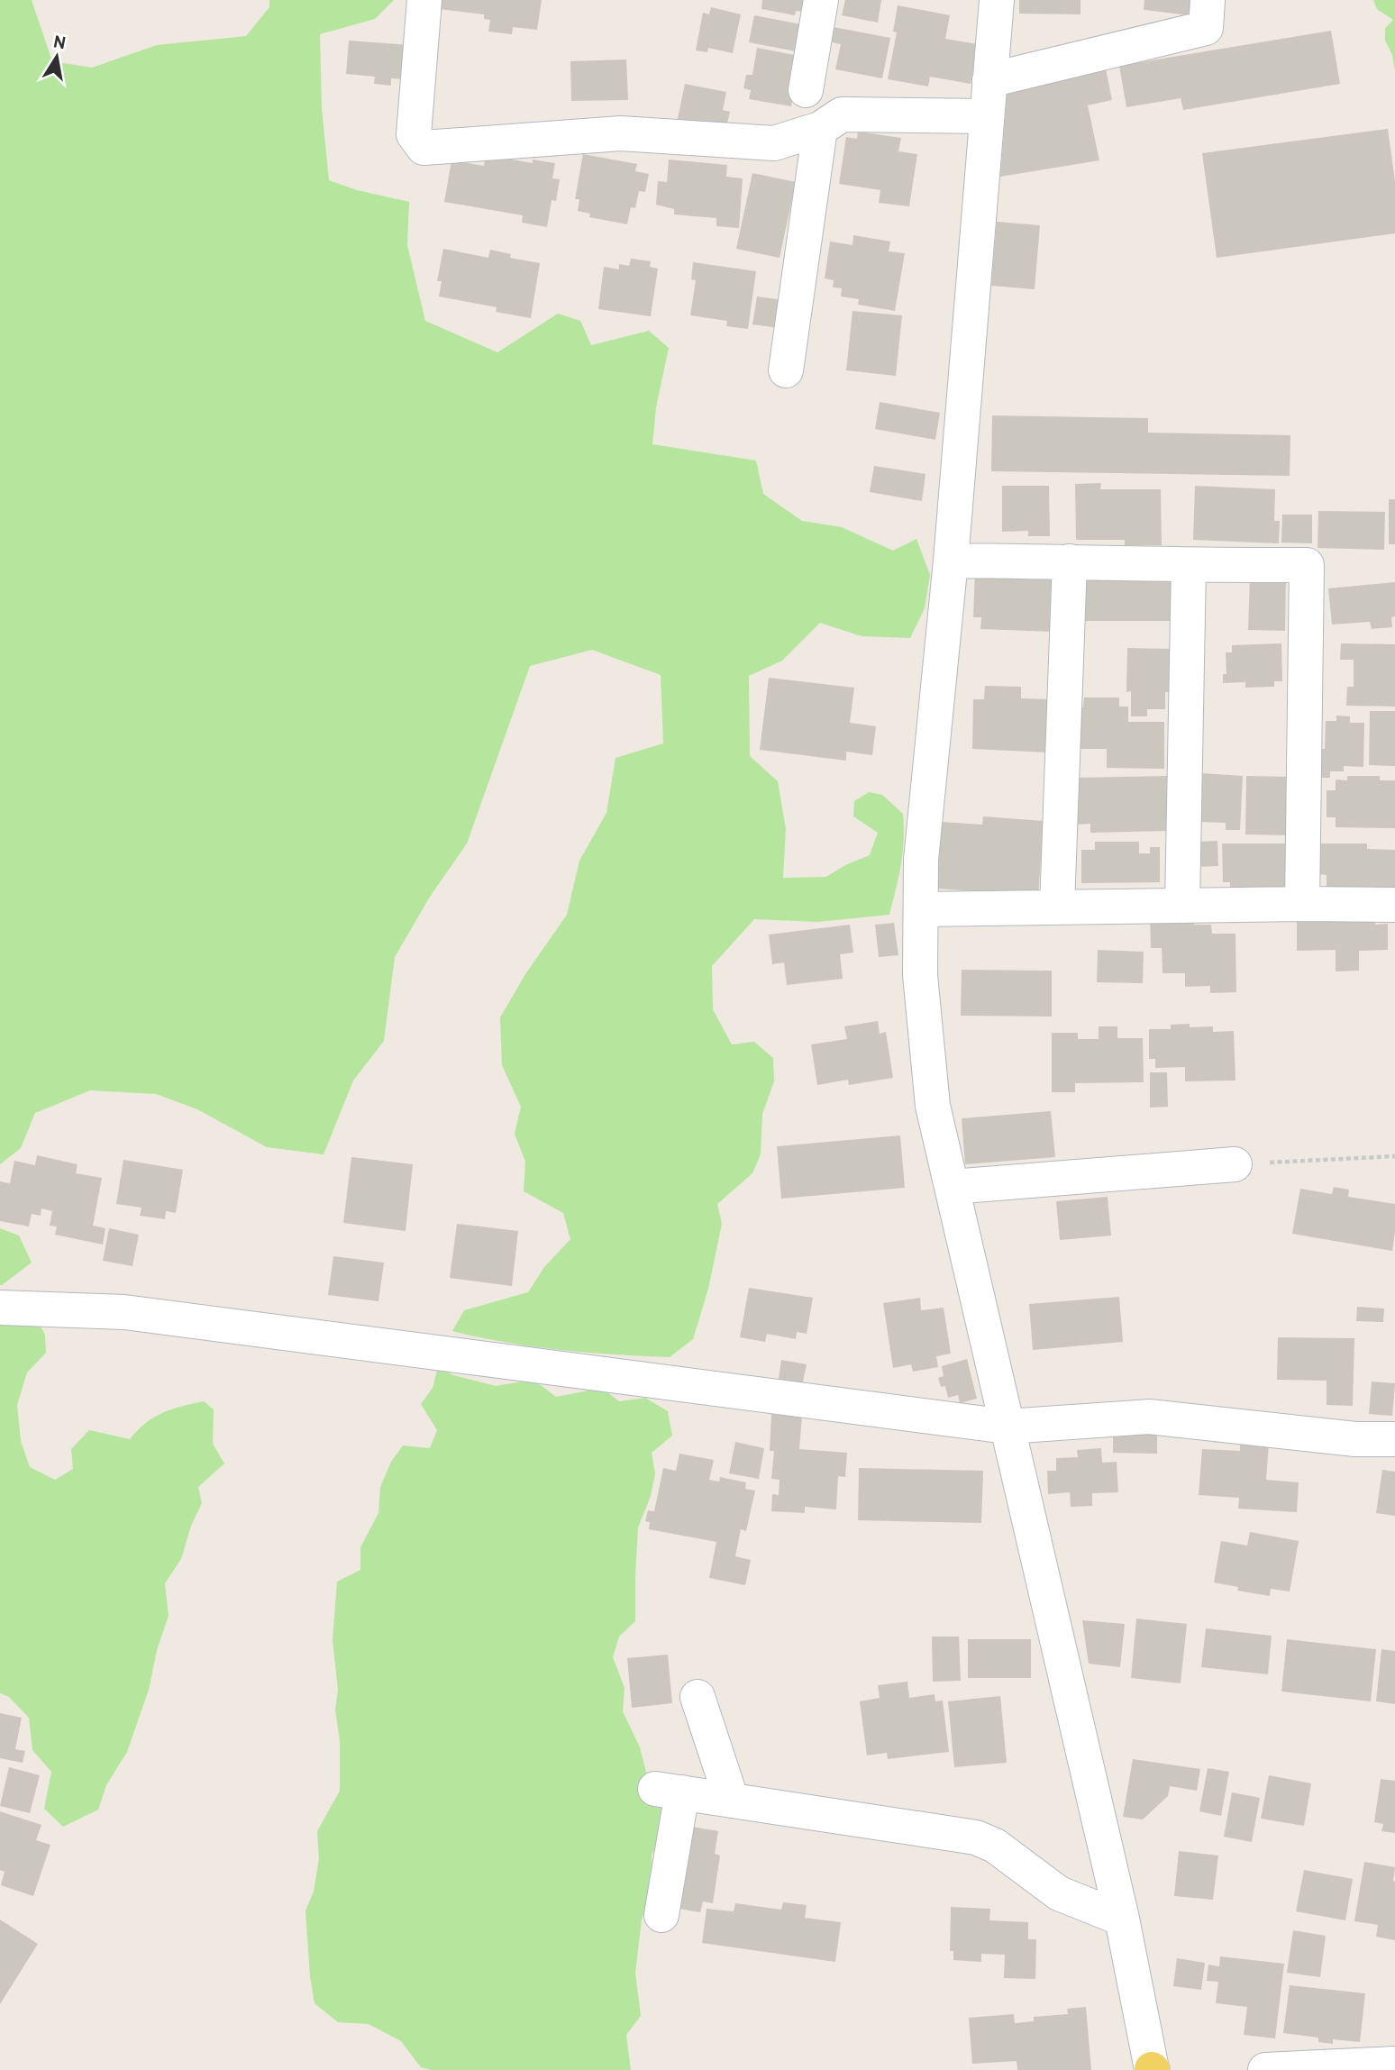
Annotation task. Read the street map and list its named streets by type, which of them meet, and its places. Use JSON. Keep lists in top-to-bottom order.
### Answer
{
  "north": "top"
}
